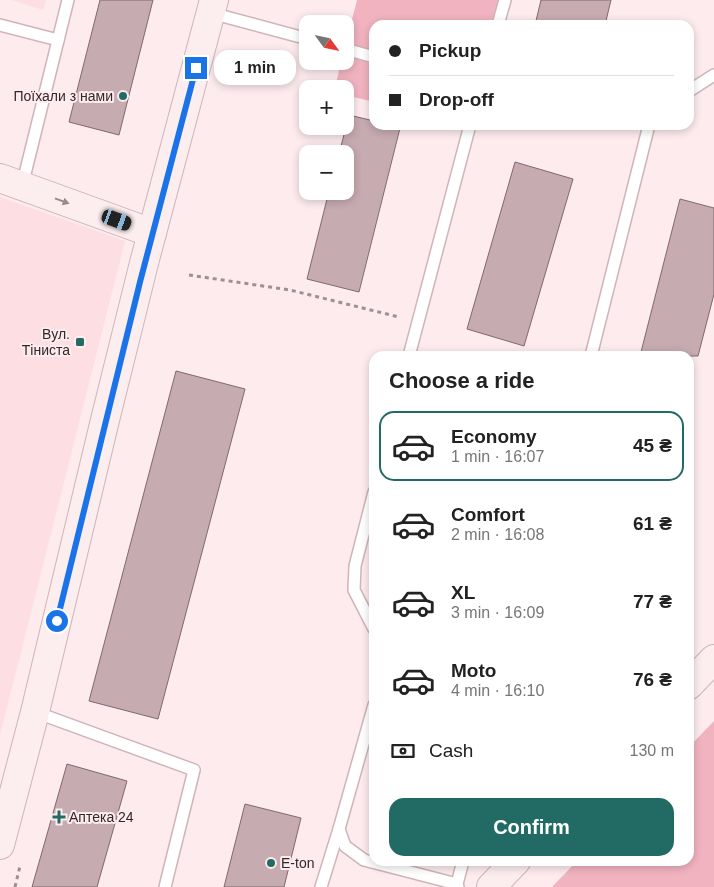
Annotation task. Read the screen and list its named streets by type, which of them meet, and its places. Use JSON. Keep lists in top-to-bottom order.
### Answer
{
  "places": {
    "other": ["Поїхали з нами", "E-ton"],
    "transit": ["Вул. Тіниста"],
    "health": ["Аптека 24"]
  },
  "north": "bottom right",
  "page": {
    "map_buttons": ["+", "−"],
    "banner": ["Pickup", "Drop-off"],
    "bubble": "1 min",
    "heading": "Choose a ride",
    "list": [
      {
        "name": "Economy",
        "note": "1 min · 16:07",
        "value": "45 ₴"
      },
      {
        "name": "Comfort",
        "note": "2 min · 16:08",
        "value": "61 ₴"
      },
      {
        "name": "XL",
        "note": "3 min · 16:09",
        "value": "77 ₴"
      },
      {
        "name": "Moto",
        "note": "4 min · 16:10",
        "value": "76 ₴"
      }
    ],
    "pay": ["Cash", "130 m"],
    "buttons": "Confirm"
  }
}
